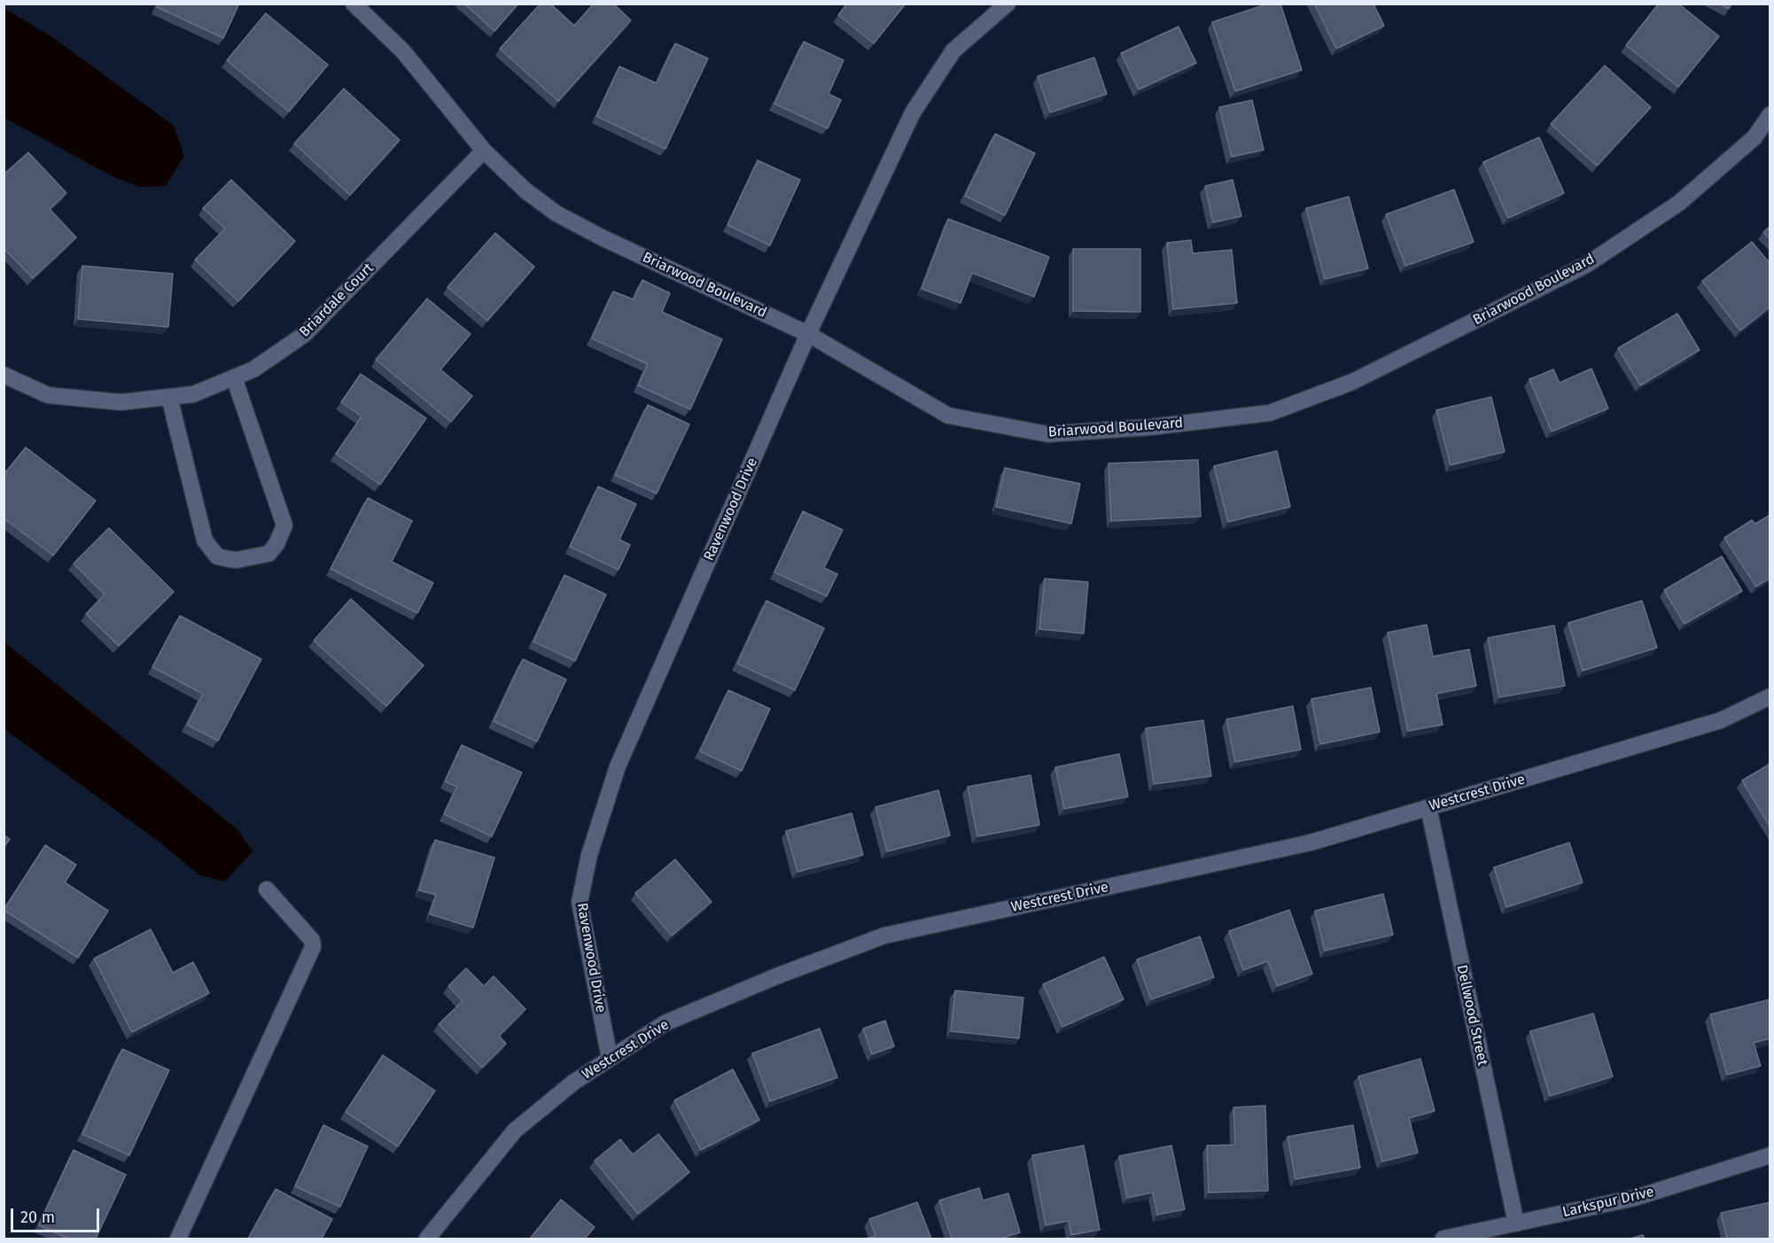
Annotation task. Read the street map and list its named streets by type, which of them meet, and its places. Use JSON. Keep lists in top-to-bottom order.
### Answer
{
  "streets": {
    "street": [
      "Briarwood Boulevard",
      "Briardale Court",
      "Ravenwood Drive",
      "Westcrest Drive",
      "Dellwood Street",
      "Larkspur Drive"
    ]
  },
  "crossings": [
    ["Briarwood Boulevard", "Briardale Court"],
    ["Briarwood Boulevard", "Ravenwood Drive"],
    ["Ravenwood Drive", "Westcrest Drive"],
    ["Westcrest Drive", "Dellwood Street"],
    ["Dellwood Street", "Larkspur Drive"]
  ],
  "scale_bar": "20 m"
}
